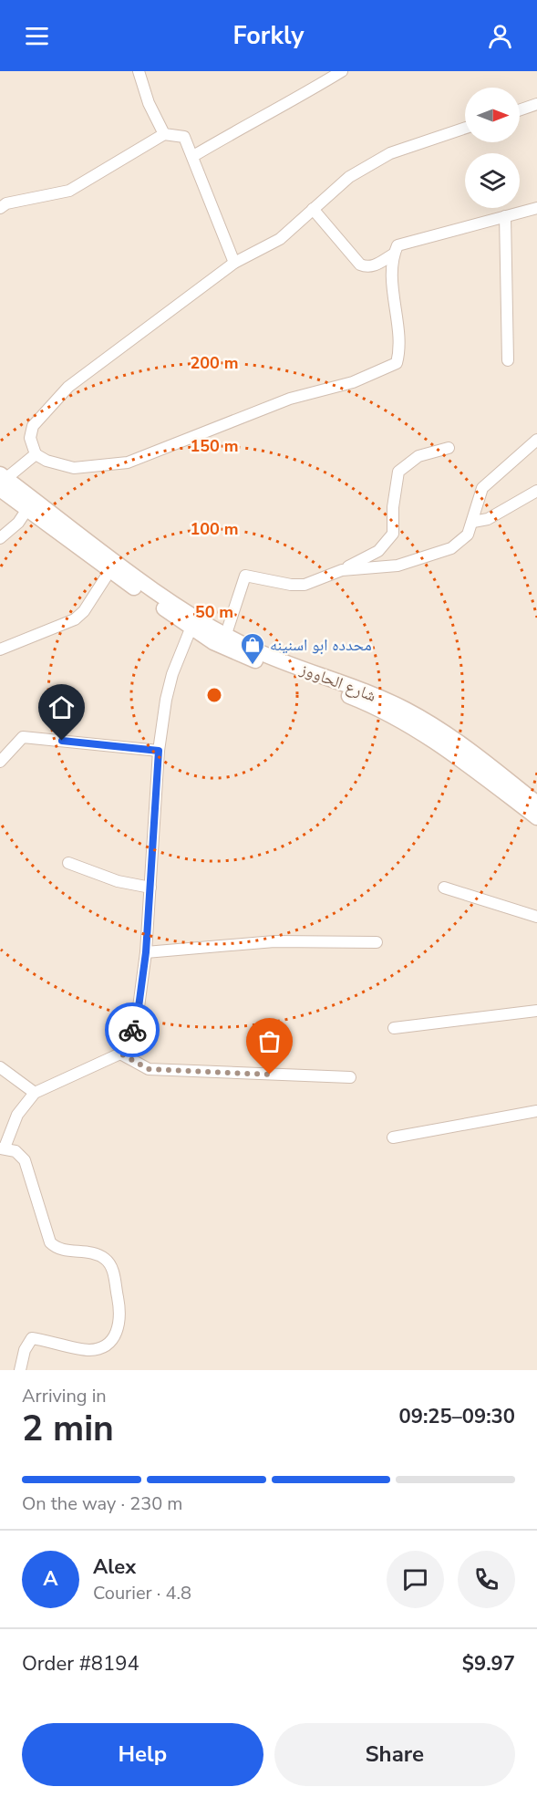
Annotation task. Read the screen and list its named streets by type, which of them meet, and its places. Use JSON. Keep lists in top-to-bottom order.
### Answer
{
  "streets": {
    "main road": ["شارع الحاووز"]
  },
  "places": {
    "shop": ["محدده ابو اسنينه"]
  },
  "north": "right",
  "page": {
    "header": "Forkly",
    "heading": ["2 min", "Arriving in", "09:25–09:30"],
    "panel": [
      "Alex",
      "Courier · 4.8",
      "Order #8194",
      "$9.97"
    ],
    "bar": "On the way · 230 m",
    "round": "A",
    "buttons": ["Help", "Share"]
  },
  "rings": [
    "200 m",
    "150 m",
    "100 m",
    "50 m"
  ]
}
